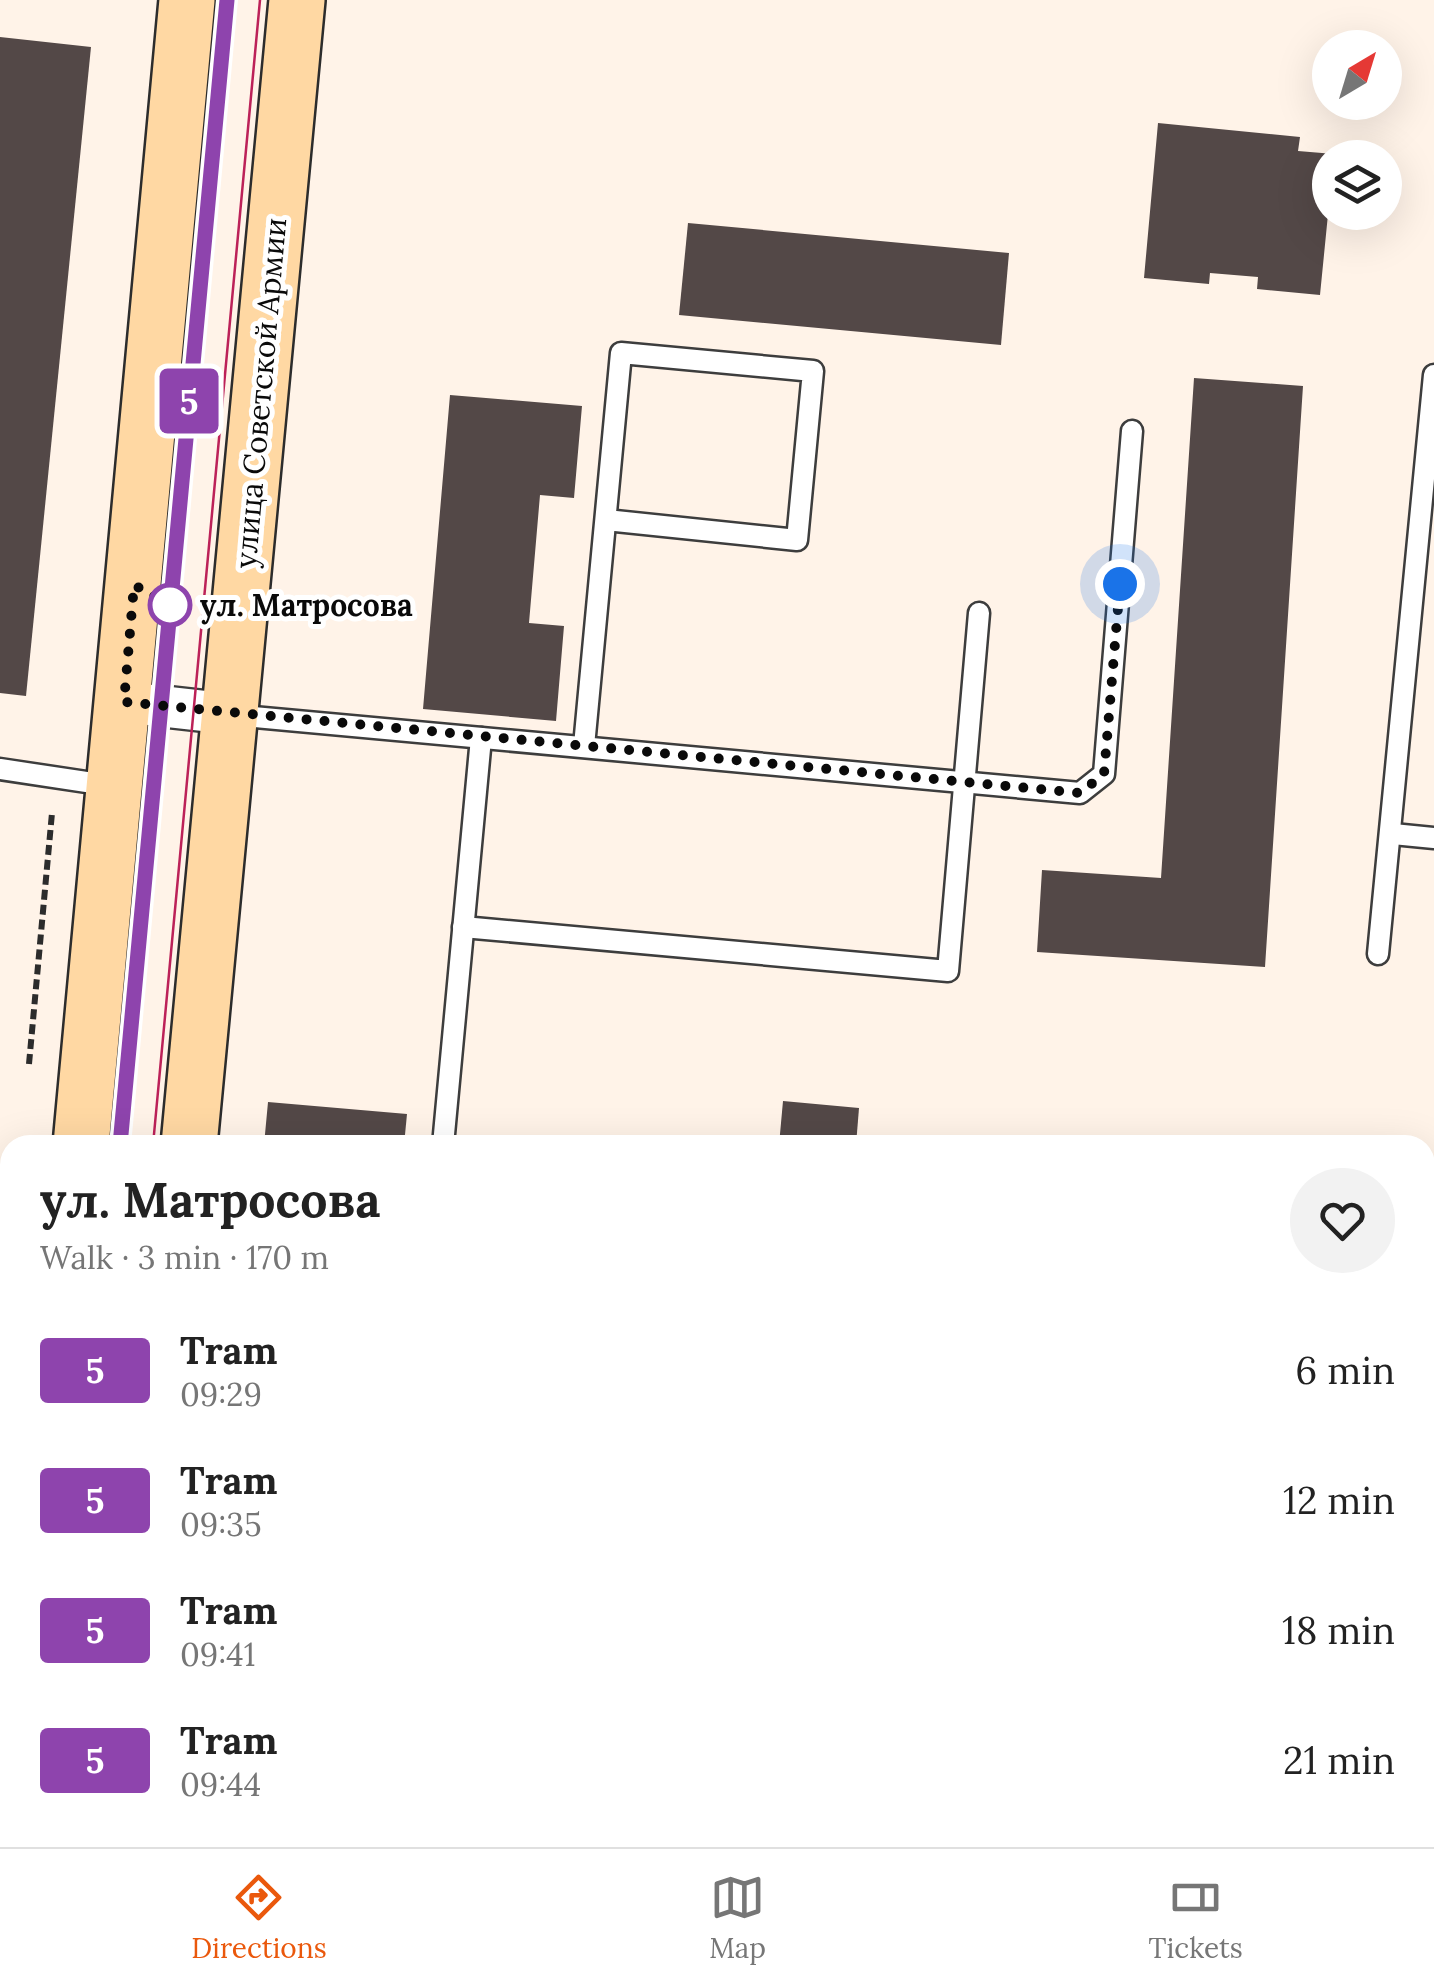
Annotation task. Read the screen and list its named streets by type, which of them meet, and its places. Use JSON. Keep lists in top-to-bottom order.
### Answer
{
  "streets": {
    "main road": ["улица Советской Армии"]
  },
  "places": ["ул. Матросова"],
  "lines": ["tram line 5"],
  "north": "top right",
  "page": {
    "on_map": "5",
    "heading": ["ул. Матросова", "Walk · 3 min · 170 m"],
    "list": [
      {
        "mark": "5",
        "name": "Tram",
        "note": "09:29",
        "value": "6 min"
      },
      {
        "mark": "5",
        "name": "Tram",
        "note": "09:35",
        "value": "12 min"
      },
      {
        "mark": "5",
        "name": "Tram",
        "note": "09:41",
        "value": "18 min"
      },
      {
        "mark": "5",
        "name": "Tram",
        "note": "09:44",
        "value": "21 min"
      }
    ],
    "tabs": ["Directions", "Map", "Tickets"]
  }
}
